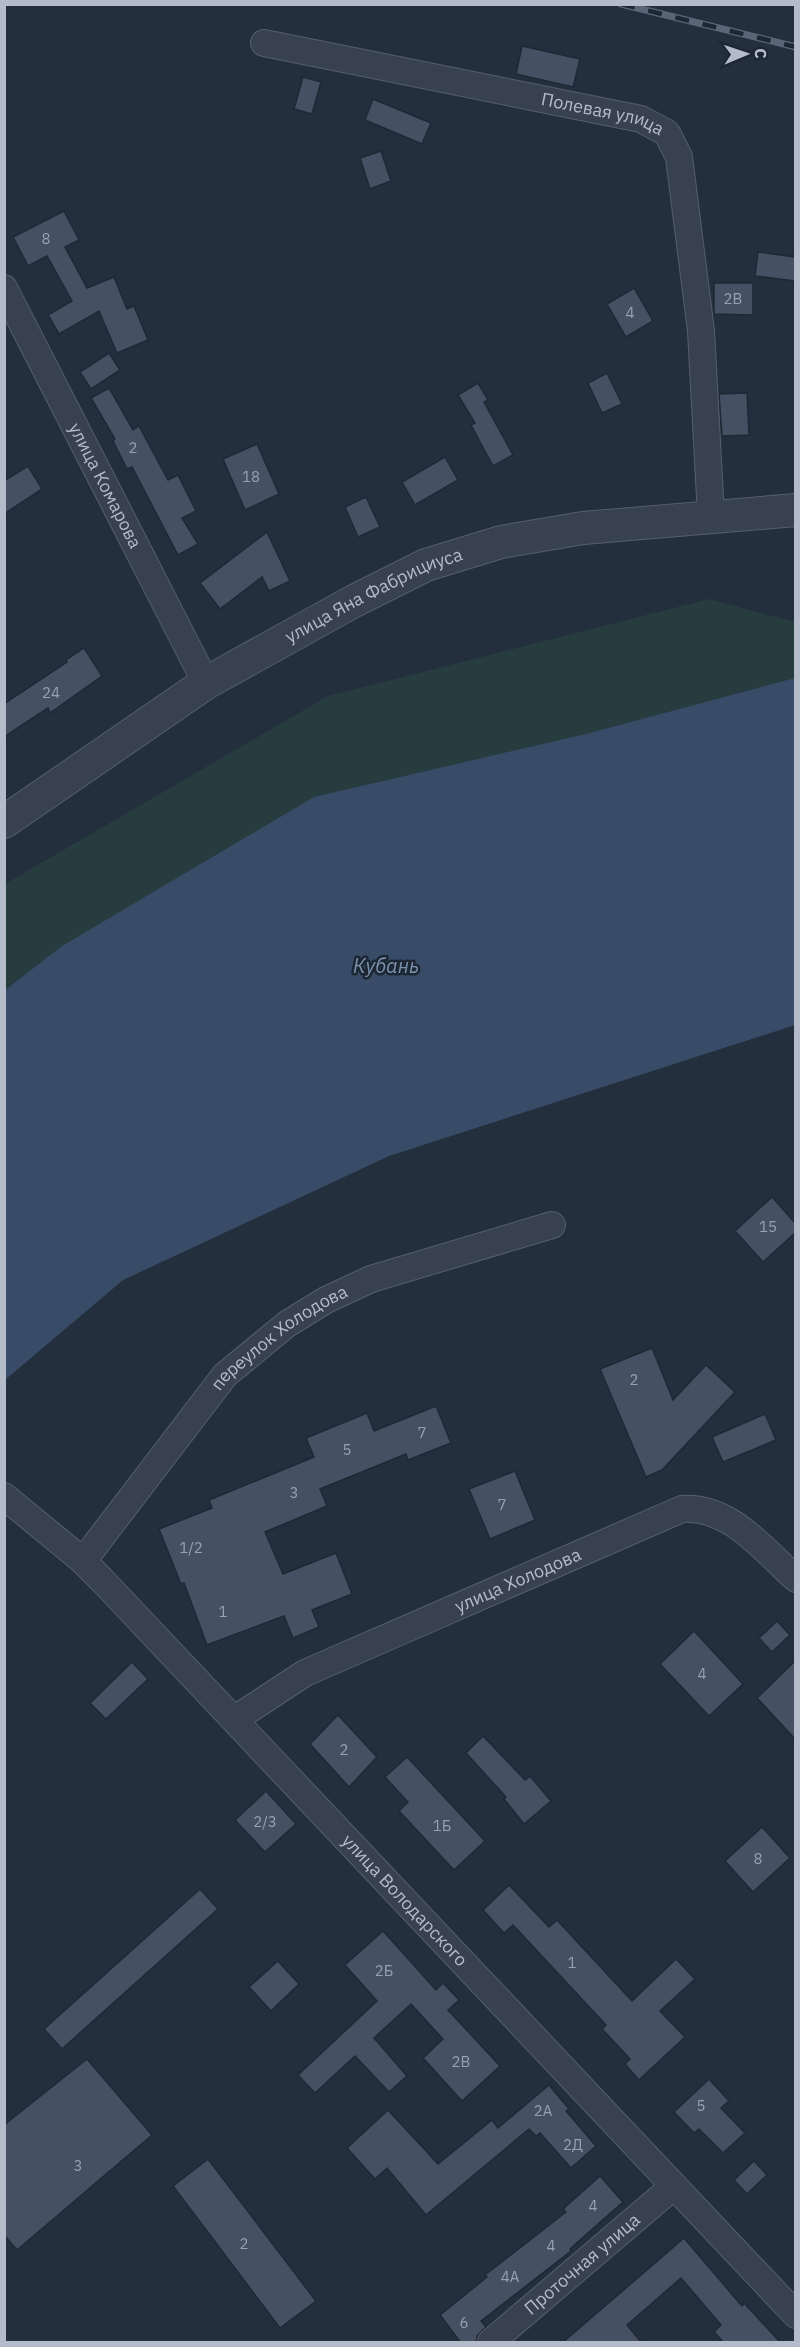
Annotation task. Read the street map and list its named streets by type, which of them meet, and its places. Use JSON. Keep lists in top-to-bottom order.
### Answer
{
  "streets": {
    "street": [
      "Полевая улица",
      "улица Комарова",
      "улица Яна Фабрициуса",
      "переулок Холодова",
      "улица Холодова",
      "улица Володарского",
      "Проточная улица"
    ]
  },
  "crossings": [
    ["Полевая улица", "улица Яна Фабрициуса"],
    ["улица Комарова", "улица Яна Фабрициуса"],
    ["переулок Холодова", "улица Володарского"],
    ["улица Холодова", "улица Володарского"],
    ["улица Володарского", "Проточная улица"]
  ],
  "water": ["Кубань"],
  "house_numbers": [
    "8",
    "2В",
    "4",
    "2",
    "18",
    "24",
    "15",
    "2",
    "7",
    "5",
    "3",
    "7",
    "1/2",
    "1",
    "4",
    "2",
    "2/3",
    "1Б",
    "8",
    "1",
    "2Б",
    "2В",
    "5",
    "2А",
    "2Д",
    "3",
    "4",
    "2",
    "4",
    "4А",
    "6"
  ],
  "north": "right"
}
